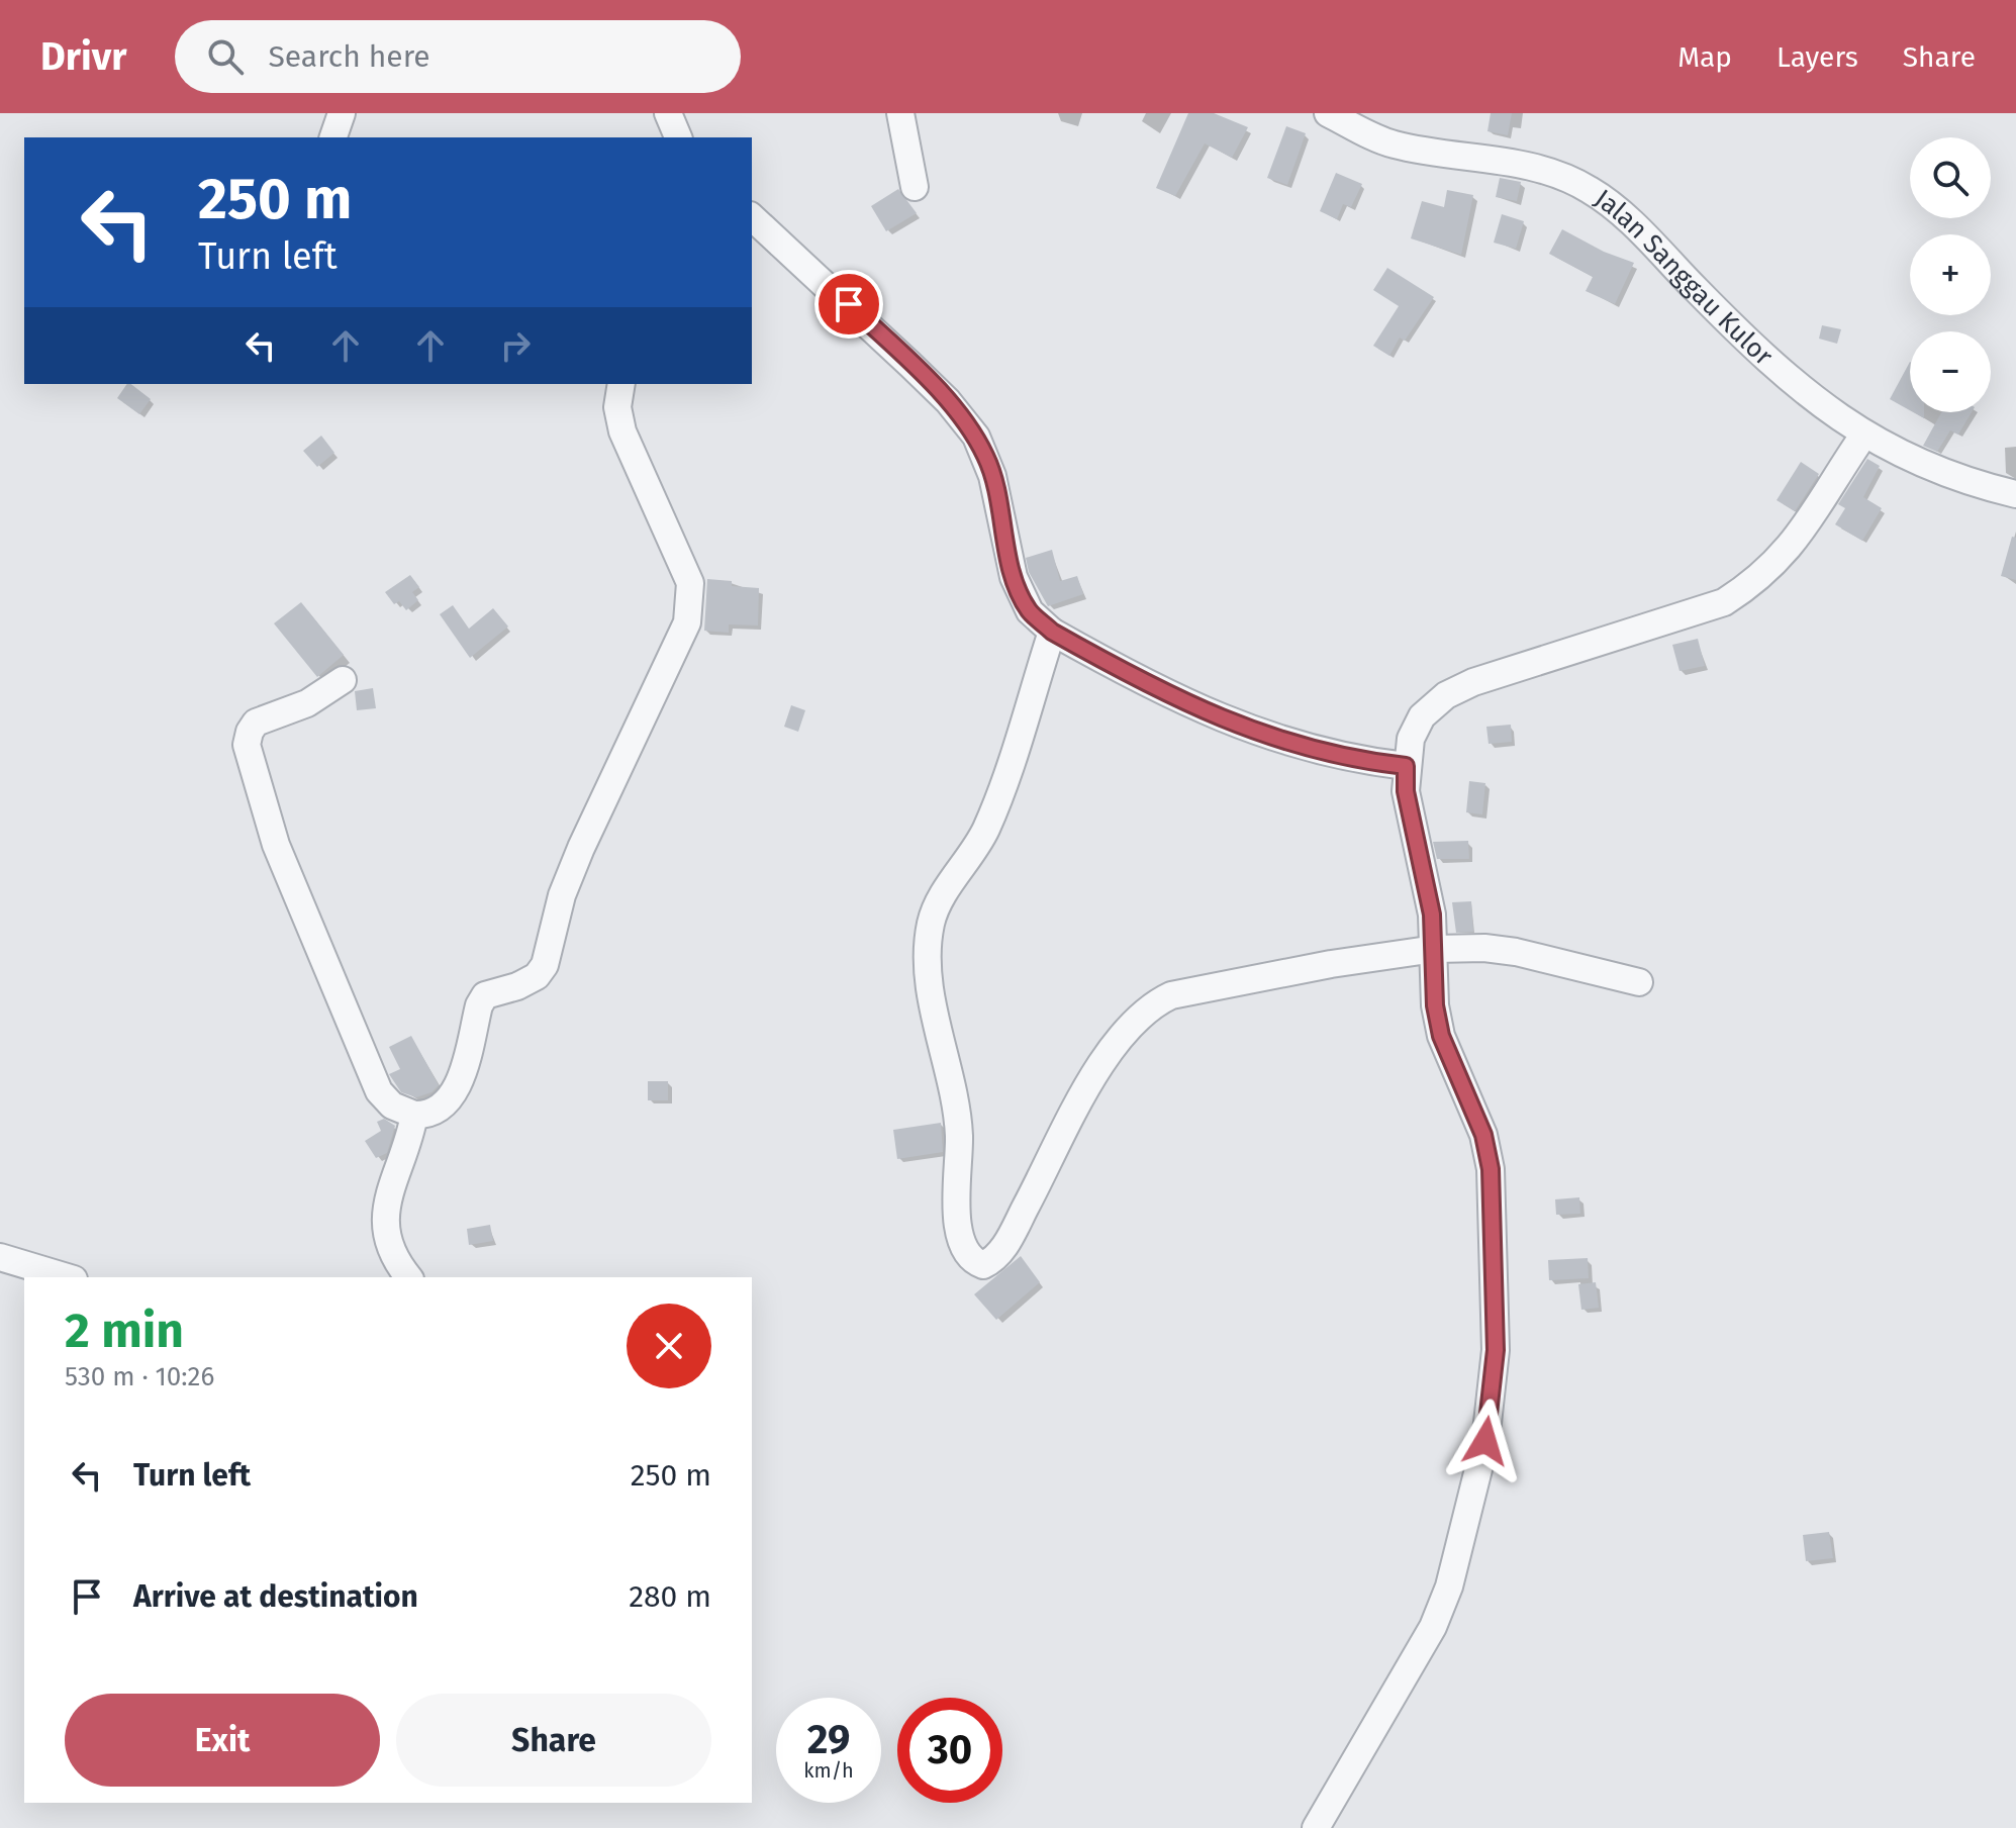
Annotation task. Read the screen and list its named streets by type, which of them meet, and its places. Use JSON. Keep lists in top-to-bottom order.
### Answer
{
  "streets": {
    "street": ["Jalan Sanggau Kulor"]
  },
  "page": {
    "header": "Drivr",
    "search": "Search here",
    "nav": ["Map", "Layers", "Share"],
    "map_buttons": ["+", "−"],
    "turn": ["250 m", "Turn left"],
    "heading": ["2 min", "530 m · 10:26"],
    "list": [
      {
        "name": "Turn left",
        "value": "250 m"
      },
      {
        "name": "Arrive at destination",
        "value": "280 m"
      }
    ],
    "buttons": ["Exit", "Share"],
    "speed": "29 km/h",
    "limit": "30"
  }
}
